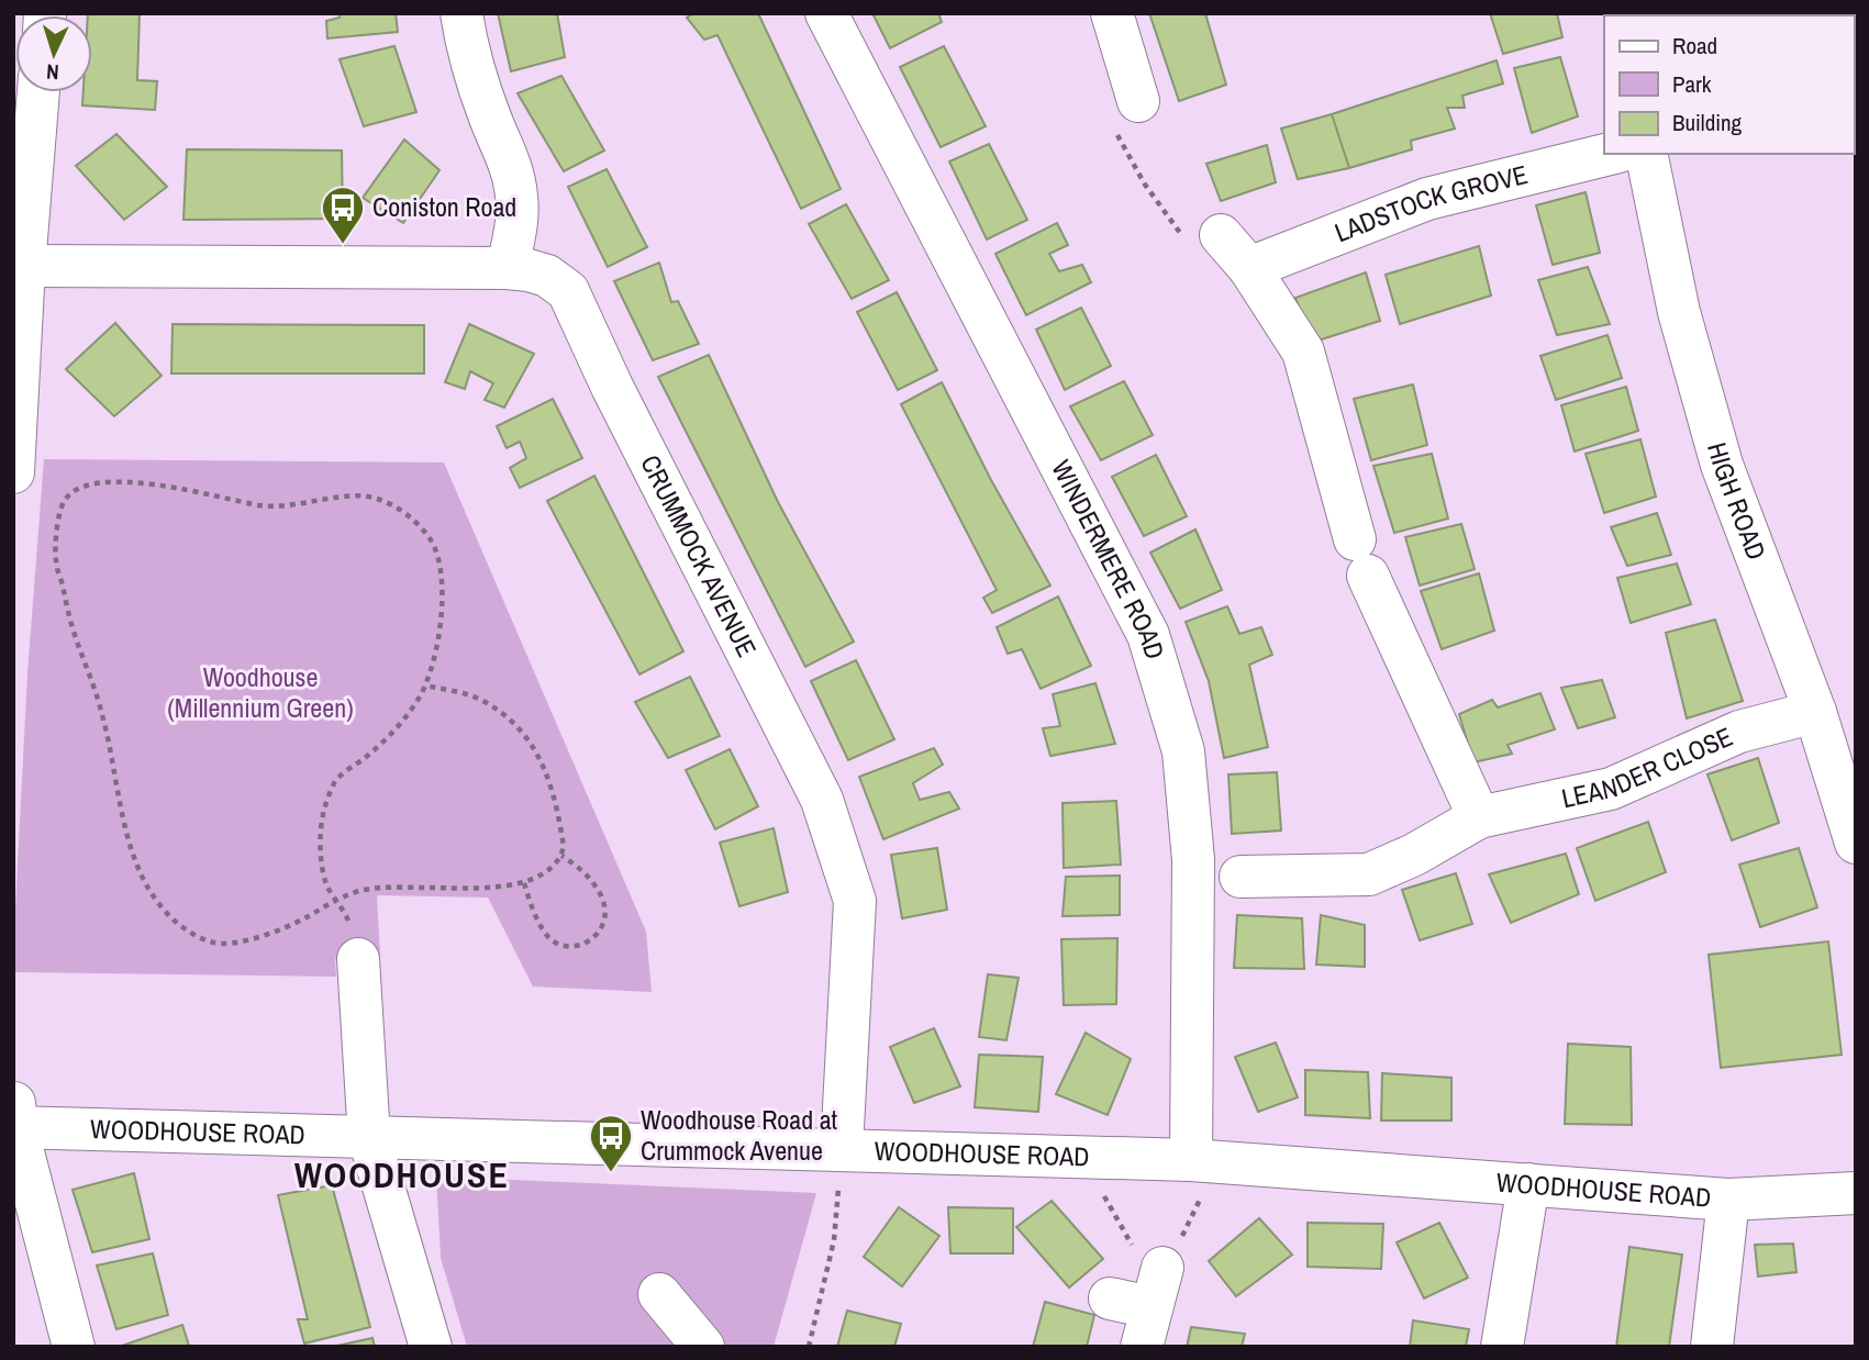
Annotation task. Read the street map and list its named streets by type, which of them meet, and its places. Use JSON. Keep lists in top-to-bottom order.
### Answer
{
  "streets": {
    "street": [
      "LADSTOCK GROVE",
      "HIGH ROAD",
      "CRUMMOCK AVENUE",
      "WINDERMERE ROAD",
      "LEANDER CLOSE",
      "WOODHOUSE ROAD"
    ]
  },
  "crossings": [
    ["HIGH ROAD", "LEANDER CLOSE"],
    ["CRUMMOCK AVENUE", "WOODHOUSE ROAD"],
    ["WINDERMERE ROAD", "WOODHOUSE ROAD"]
  ],
  "districts": ["WOODHOUSE"],
  "parks": ["Woodhouse (Millennium Green)"],
  "places": {
    "bus stop": ["Coniston Road", "Woodhouse Road at Crummock Avenue"]
  },
  "legend": ["Road", "Park", "Building"],
  "north": "bottom"
}
